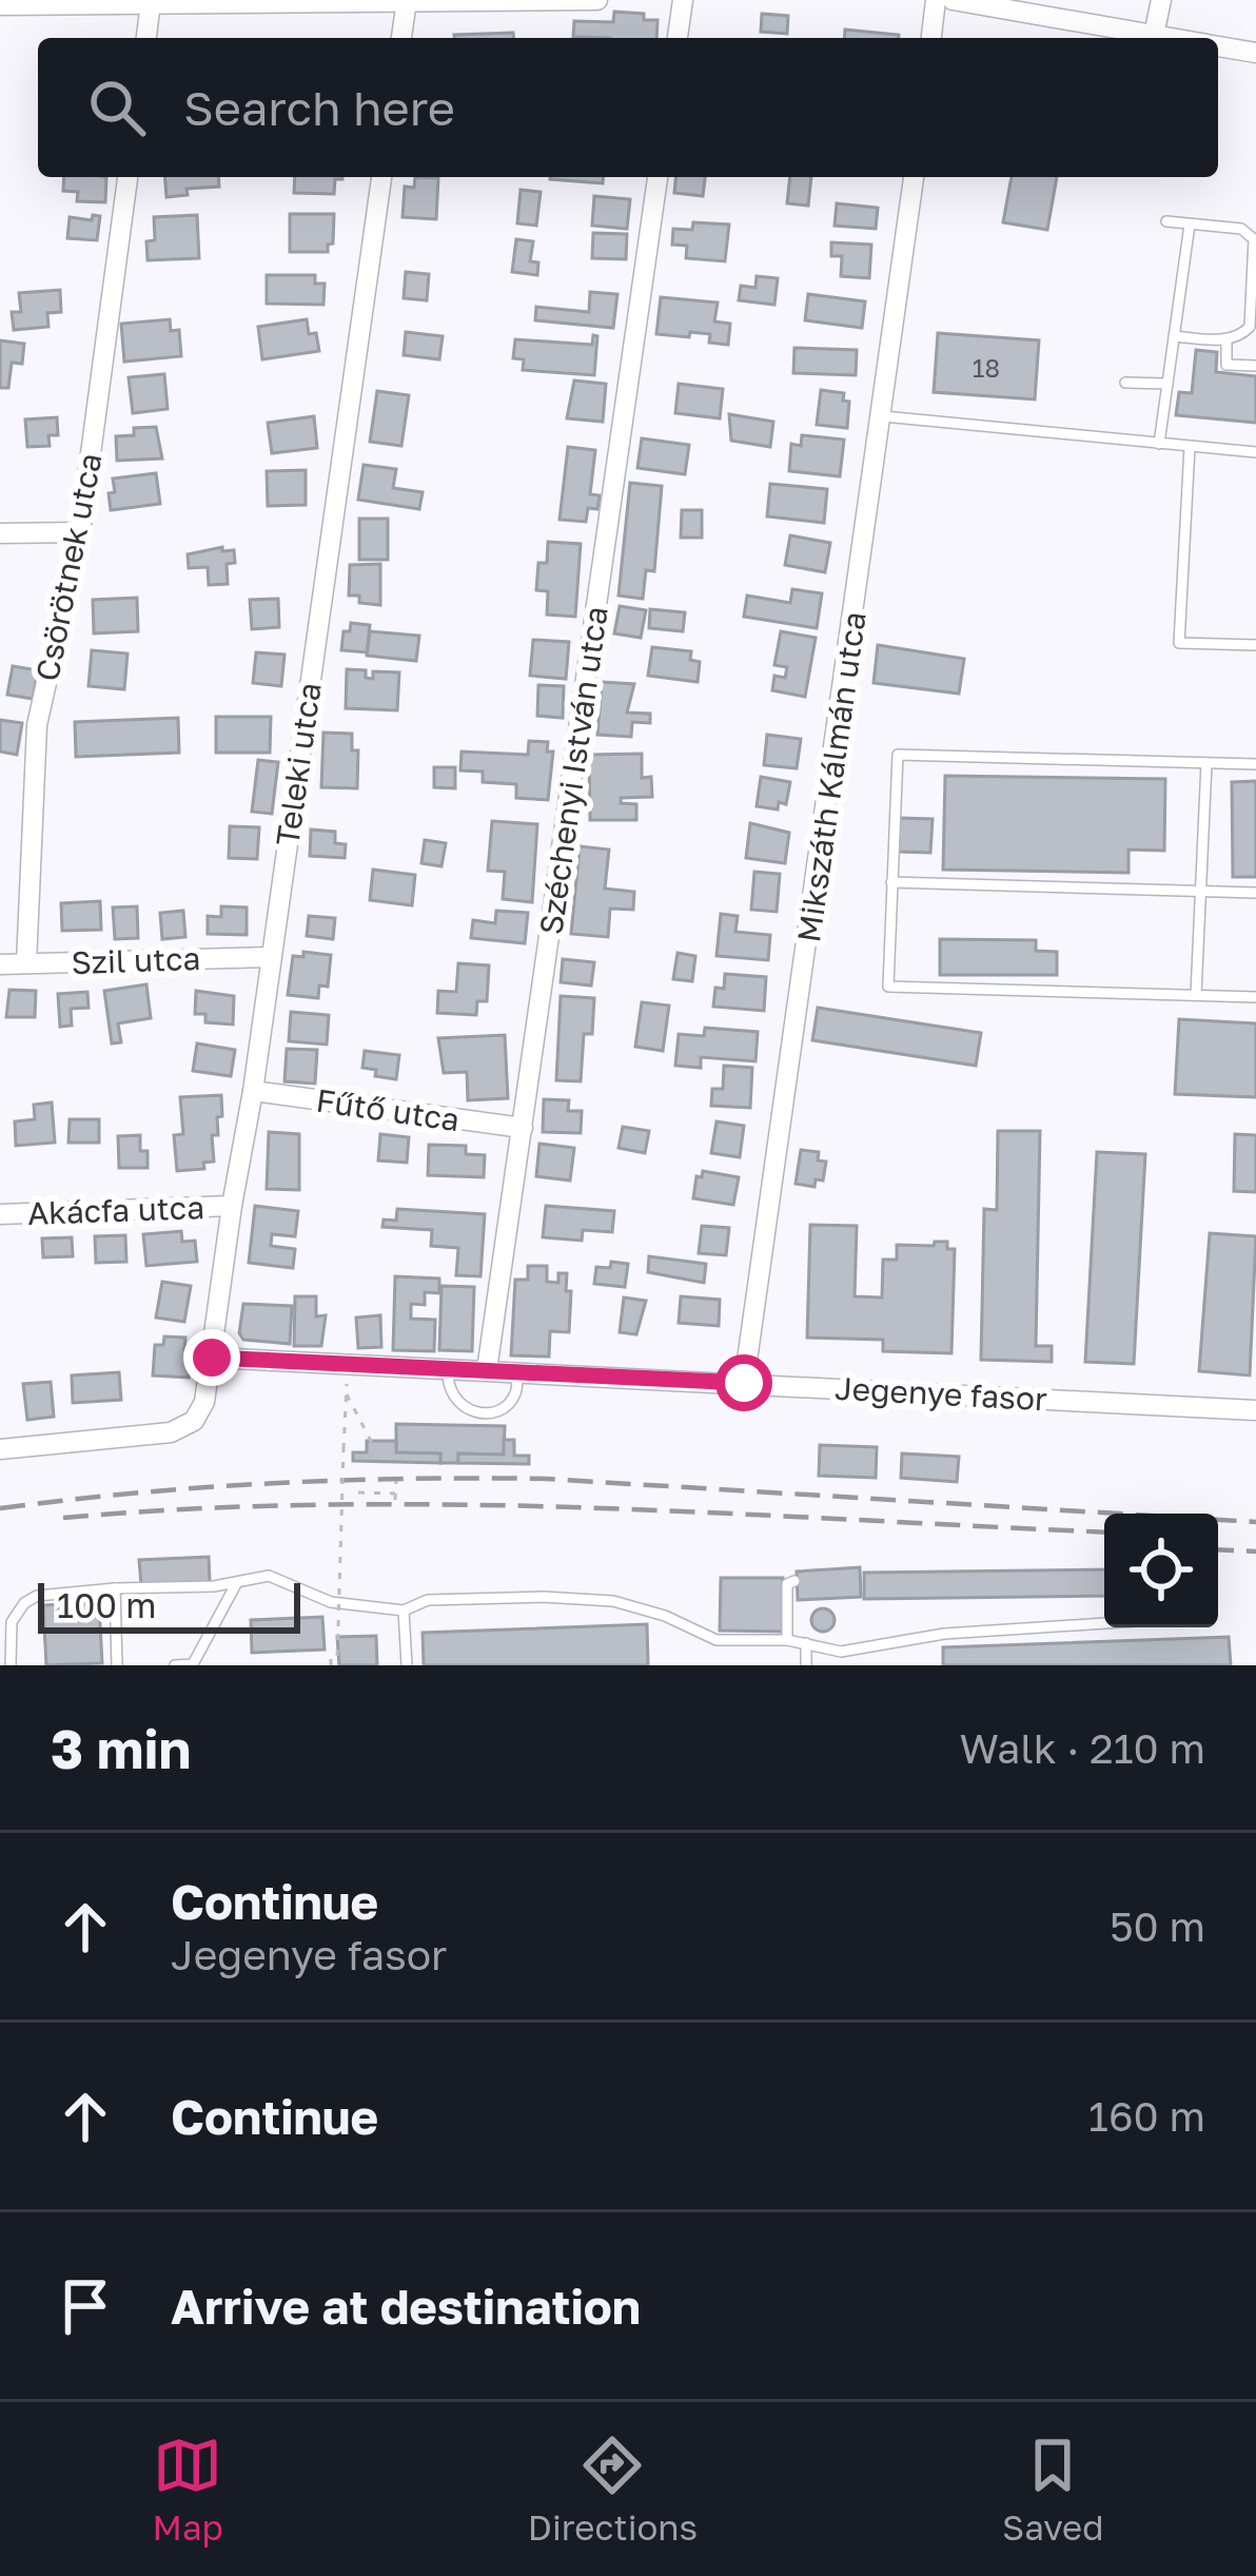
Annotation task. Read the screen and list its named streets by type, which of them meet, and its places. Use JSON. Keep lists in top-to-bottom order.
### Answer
{
  "streets": {
    "street": [
      "Csörötnek utca",
      "Teleki utca",
      "Széchenyi István utca",
      "Mikszáth Kálmán utca",
      "Szil utca",
      "Fűtő utca",
      "Akácfa utca",
      "Jegenye fasor"
    ]
  },
  "crossings": [
    ["Csörötnek utca", "Szil utca"],
    ["Teleki utca", "Szil utca"],
    ["Teleki utca", "Fűtő utca"],
    ["Teleki utca", "Akácfa utca"],
    ["Teleki utca", "Jegenye fasor"],
    ["Széchenyi István utca", "Fűtő utca"],
    ["Széchenyi István utca", "Jegenye fasor"],
    ["Mikszáth Kálmán utca", "Jegenye fasor"]
  ],
  "house_numbers": ["18"],
  "scale_bar": "100 m",
  "page": {
    "search": "Search here",
    "scale": "100 m",
    "heading": ["3 min", "Walk · 210 m"],
    "list": [
      ["Continue", "Jegenye fasor", "50 m"],
      ["Continue", "160 m"],
      "Arrive at destination"
    ],
    "nav": ["Map", "Directions", "Saved"]
  }
}
